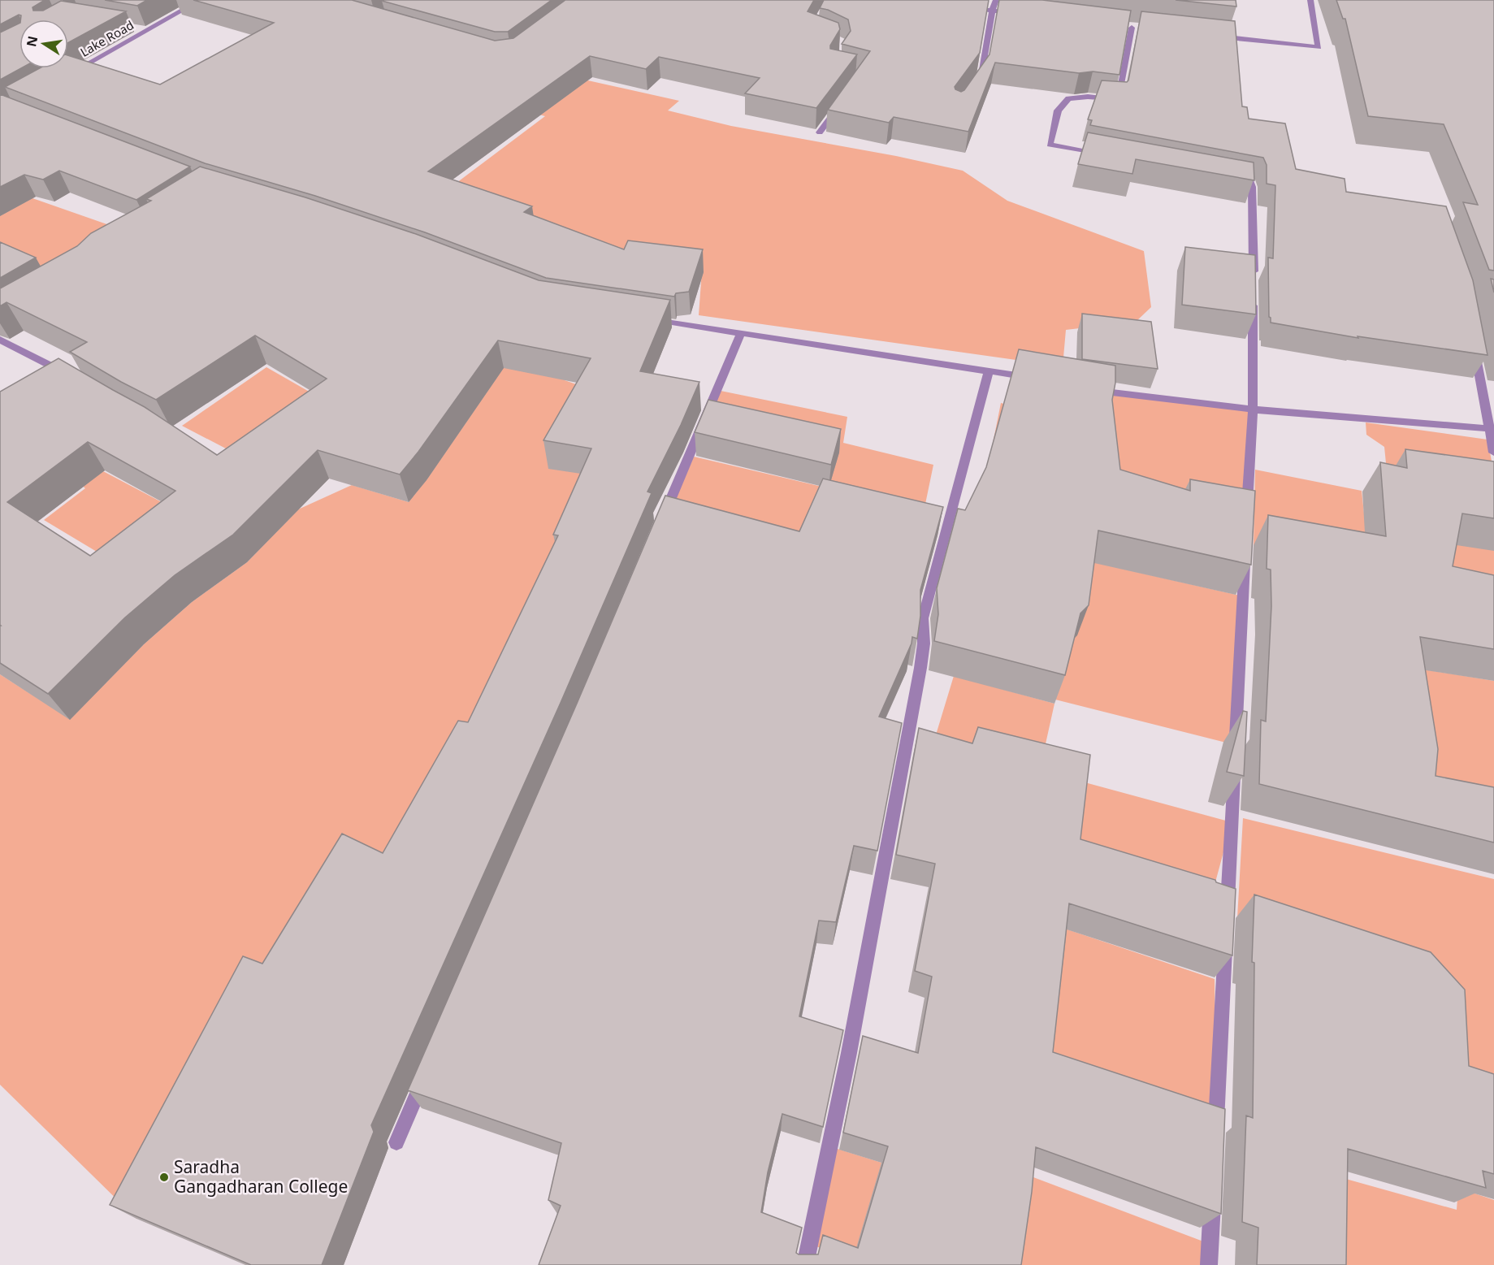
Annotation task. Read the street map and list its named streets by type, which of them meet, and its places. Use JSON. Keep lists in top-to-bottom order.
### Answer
{
  "streets": {
    "street": ["Lake Road"]
  },
  "places": ["Saradha Gangadharan College"],
  "north": "left"
}
